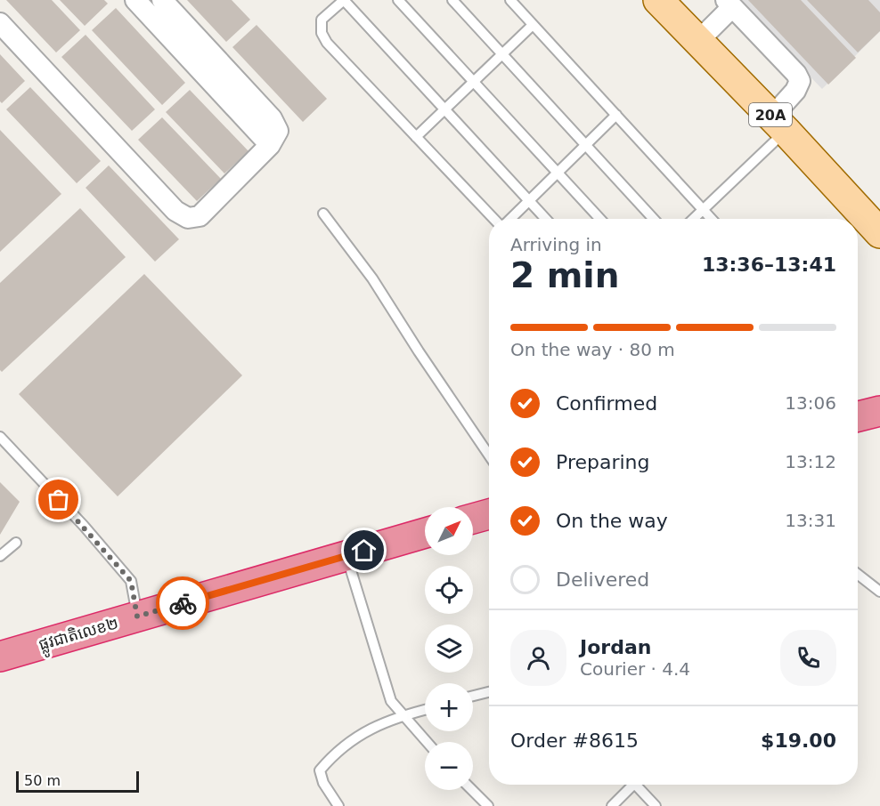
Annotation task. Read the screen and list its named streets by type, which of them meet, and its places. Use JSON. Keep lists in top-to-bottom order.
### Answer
{
  "streets": {
    "highway": ["ផ្លូវជាតិលេខ២"],
    "main road": ["20A"]
  },
  "scale_bar": "50 m",
  "north": "top right",
  "page": {
    "heading": ["2 min", "Arriving in", "13:36–13:41"],
    "panel": [
      "Jordan",
      "Courier · 4.4",
      "Order #8615",
      "$19.00"
    ],
    "bar": "On the way · 80 m",
    "list": [
      ["Confirmed", "13:06"],
      ["Preparing", "13:12"],
      ["On the way", "13:31"],
      "Delivered"
    ],
    "map_buttons": ["+", "−"],
    "scale": "50 m"
  }
}
